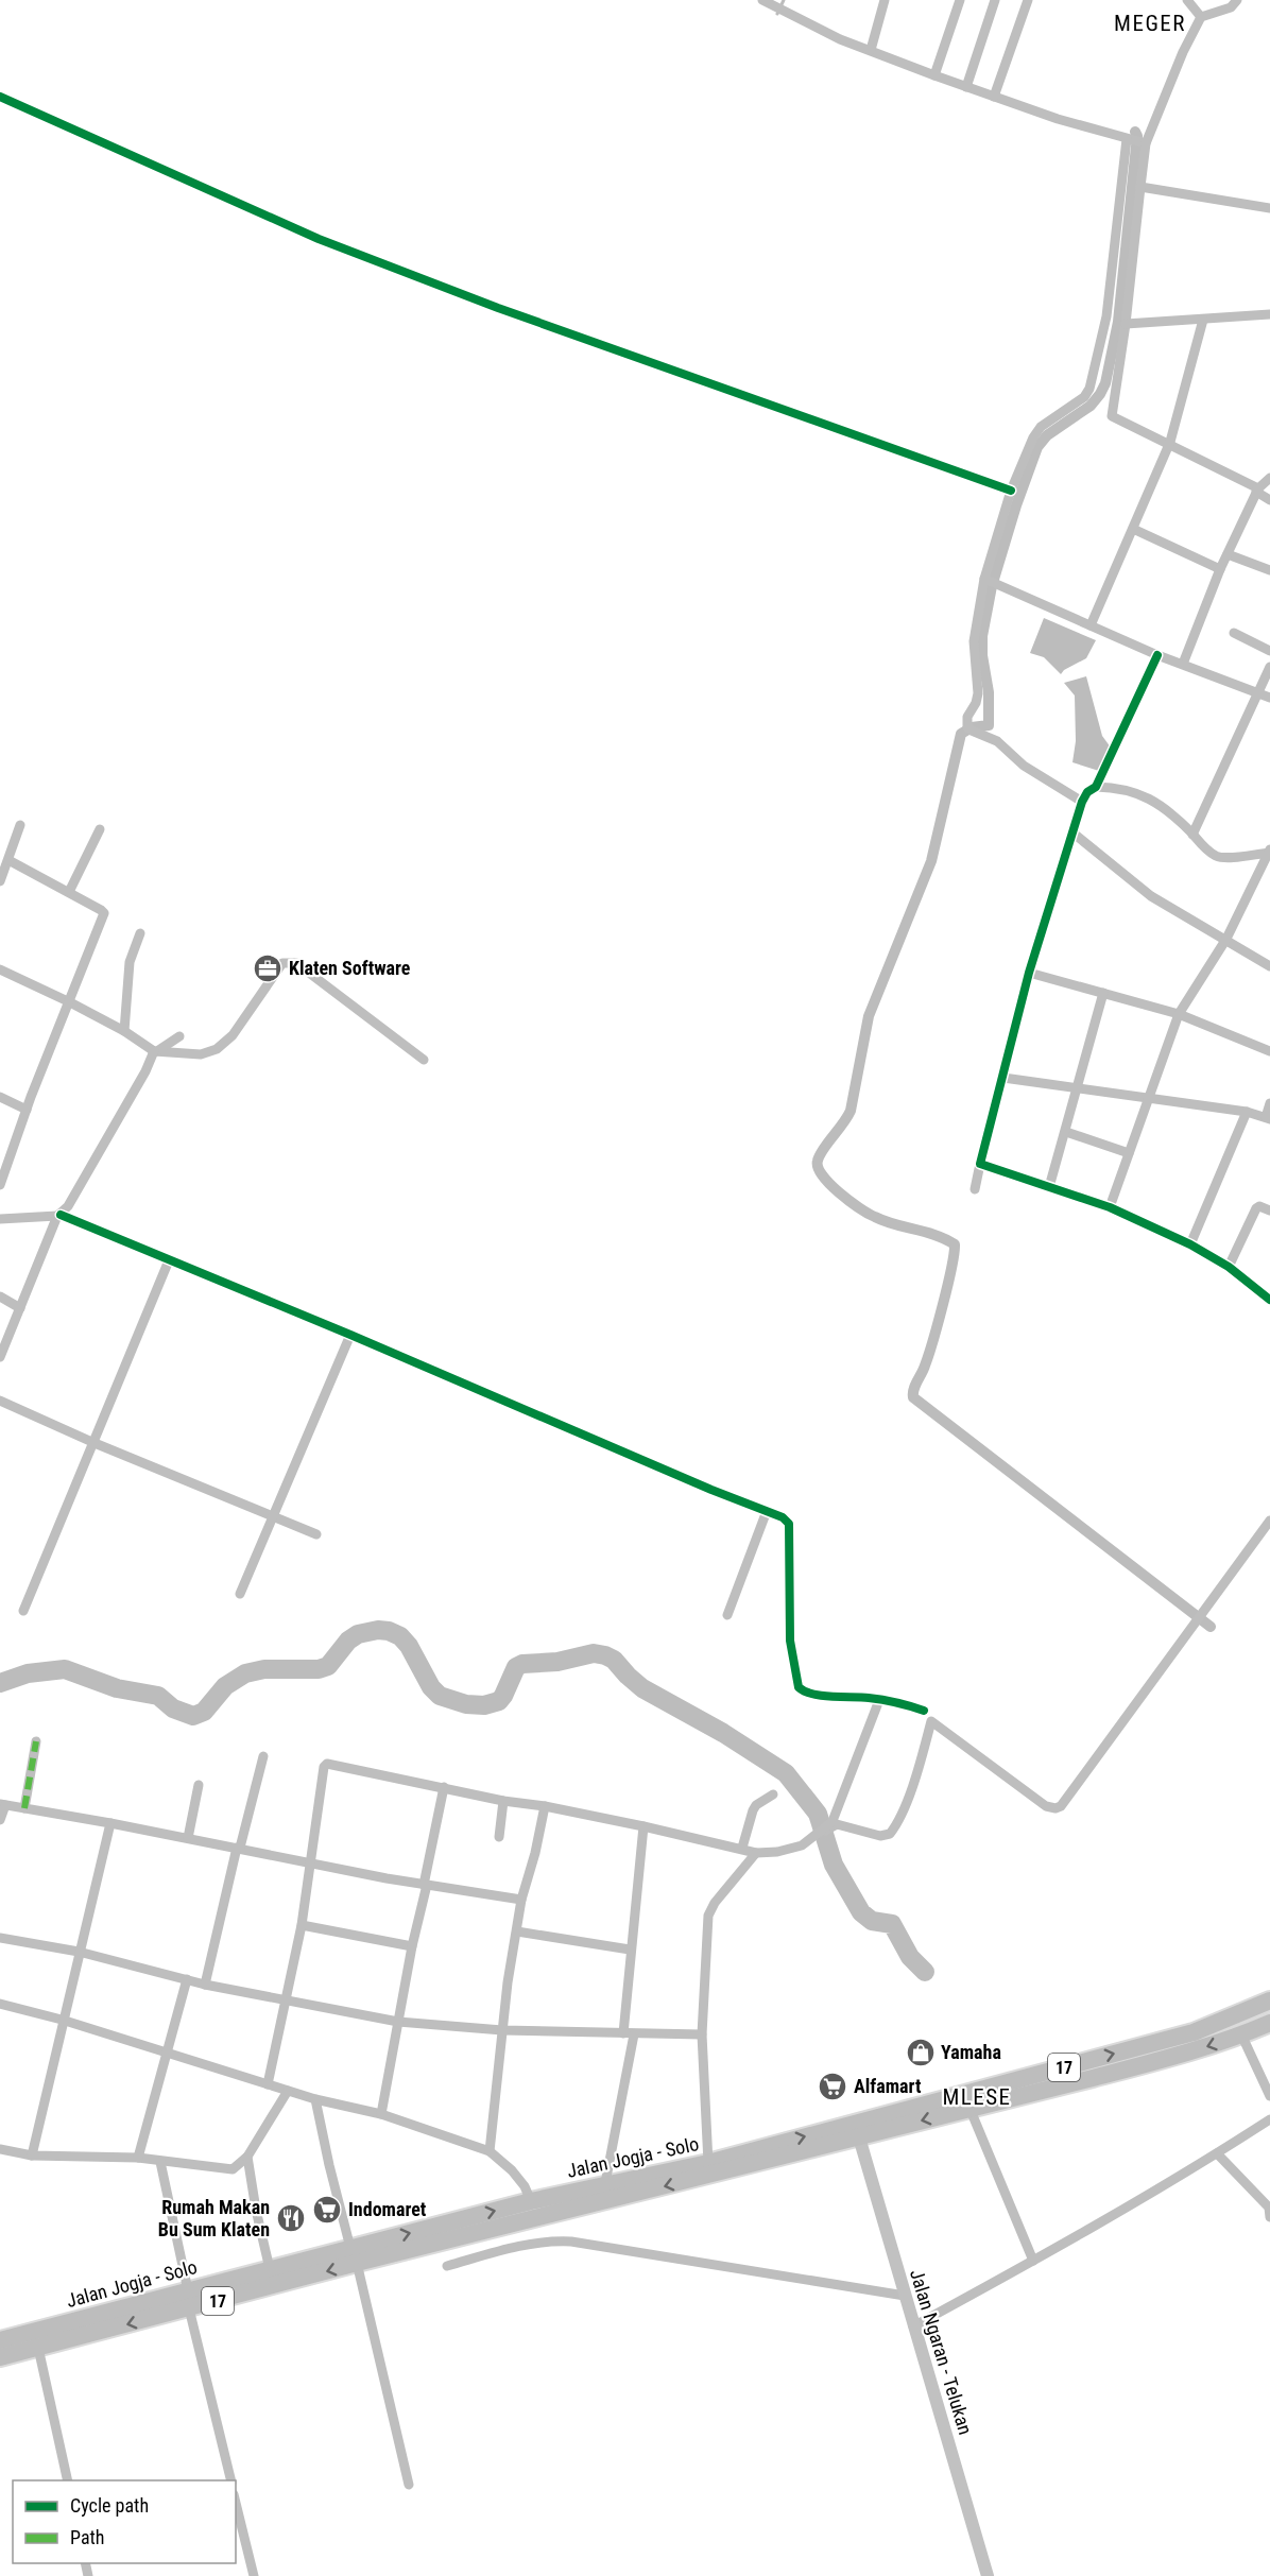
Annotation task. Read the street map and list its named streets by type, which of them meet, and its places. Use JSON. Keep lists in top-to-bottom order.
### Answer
{
  "streets": {
    "highway": ["17", "Jalan Jogja - Solo"],
    "main road": ["Jalan Ngaran - Telukan"]
  },
  "crossings": [
    ["17", "Jalan Jogja - Solo"],
    ["17", "Jalan Ngaran - Telukan"],
    ["Jalan Jogja - Solo", "Jalan Ngaran - Telukan"]
  ],
  "districts": ["MEGER", "MLESE"],
  "places": {
    "office": ["Klaten Software"],
    "shop": ["Yamaha"],
    "supermarket": ["Alfamart", "Indomaret"],
    "restaurant": ["Rumah Makan Bu Sum Klaten"]
  },
  "legend": ["Cycle path", "Path"]
}
